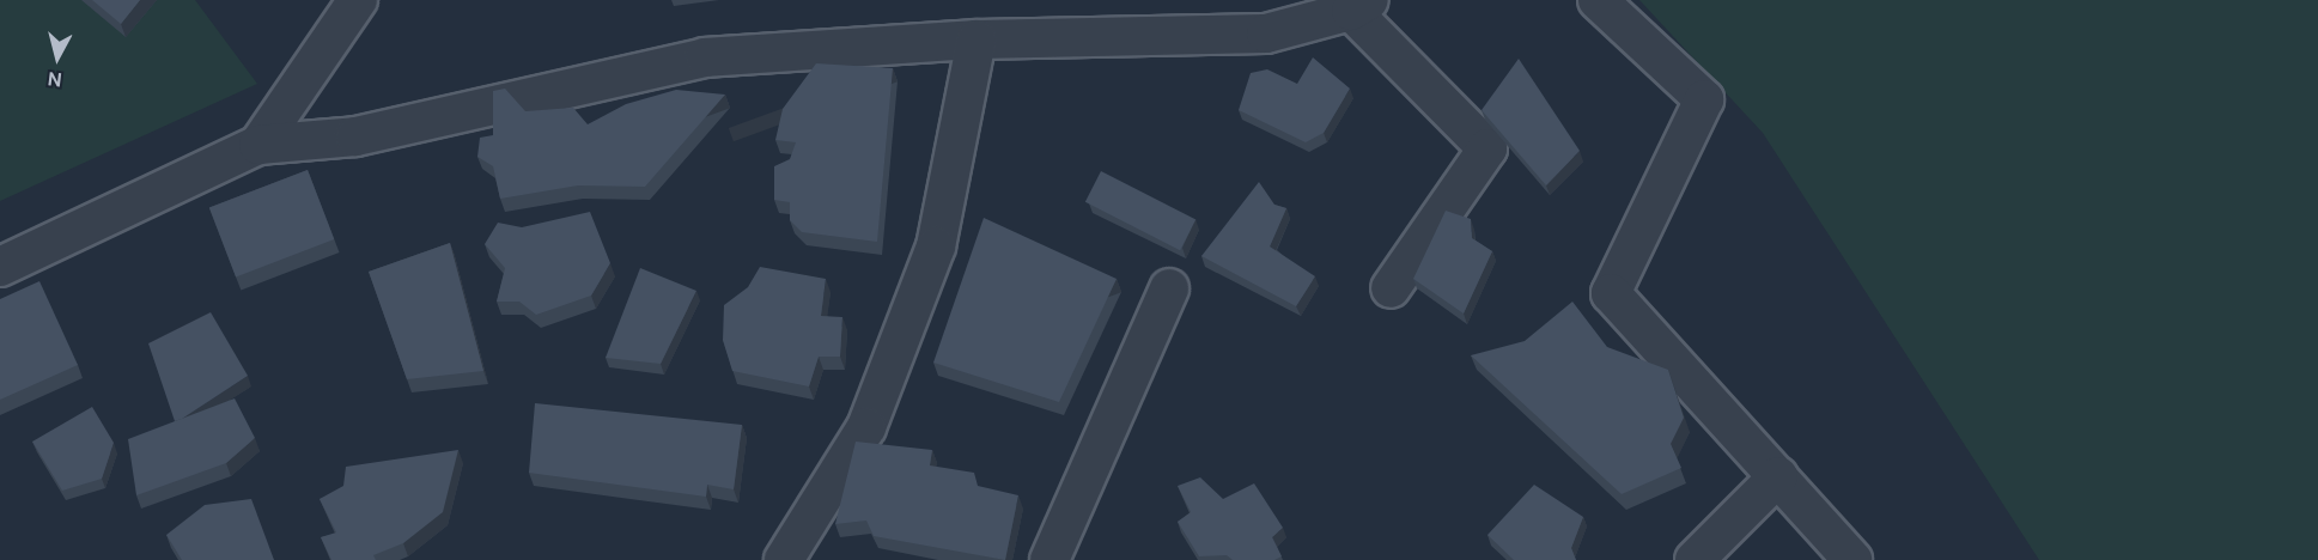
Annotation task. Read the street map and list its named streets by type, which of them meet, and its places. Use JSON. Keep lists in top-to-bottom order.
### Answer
{
  "north": "bottom"
}
